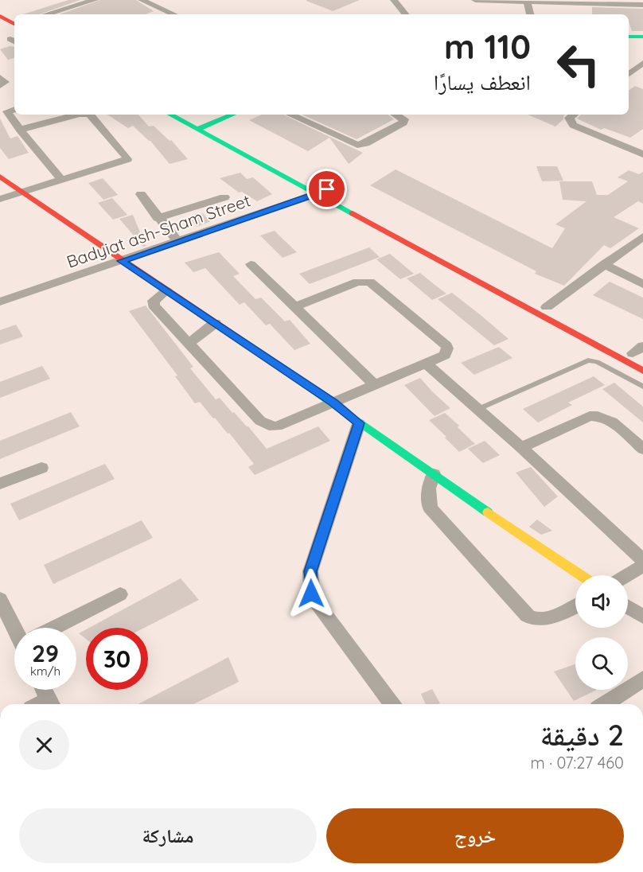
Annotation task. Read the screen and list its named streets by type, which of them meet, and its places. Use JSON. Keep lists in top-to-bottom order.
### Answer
{
  "streets": {
    "street": ["Badyiat ash-Sham Street"]
  },
  "page": {
    "turn": ["110 m", "انعطف يسارًا"],
    "speed": "29 km/h",
    "limit": "30",
    "heading": ["2 دقيقة", "460 m · 07:27"],
    "buttons": ["خروج", "مشاركة"]
  }
}
